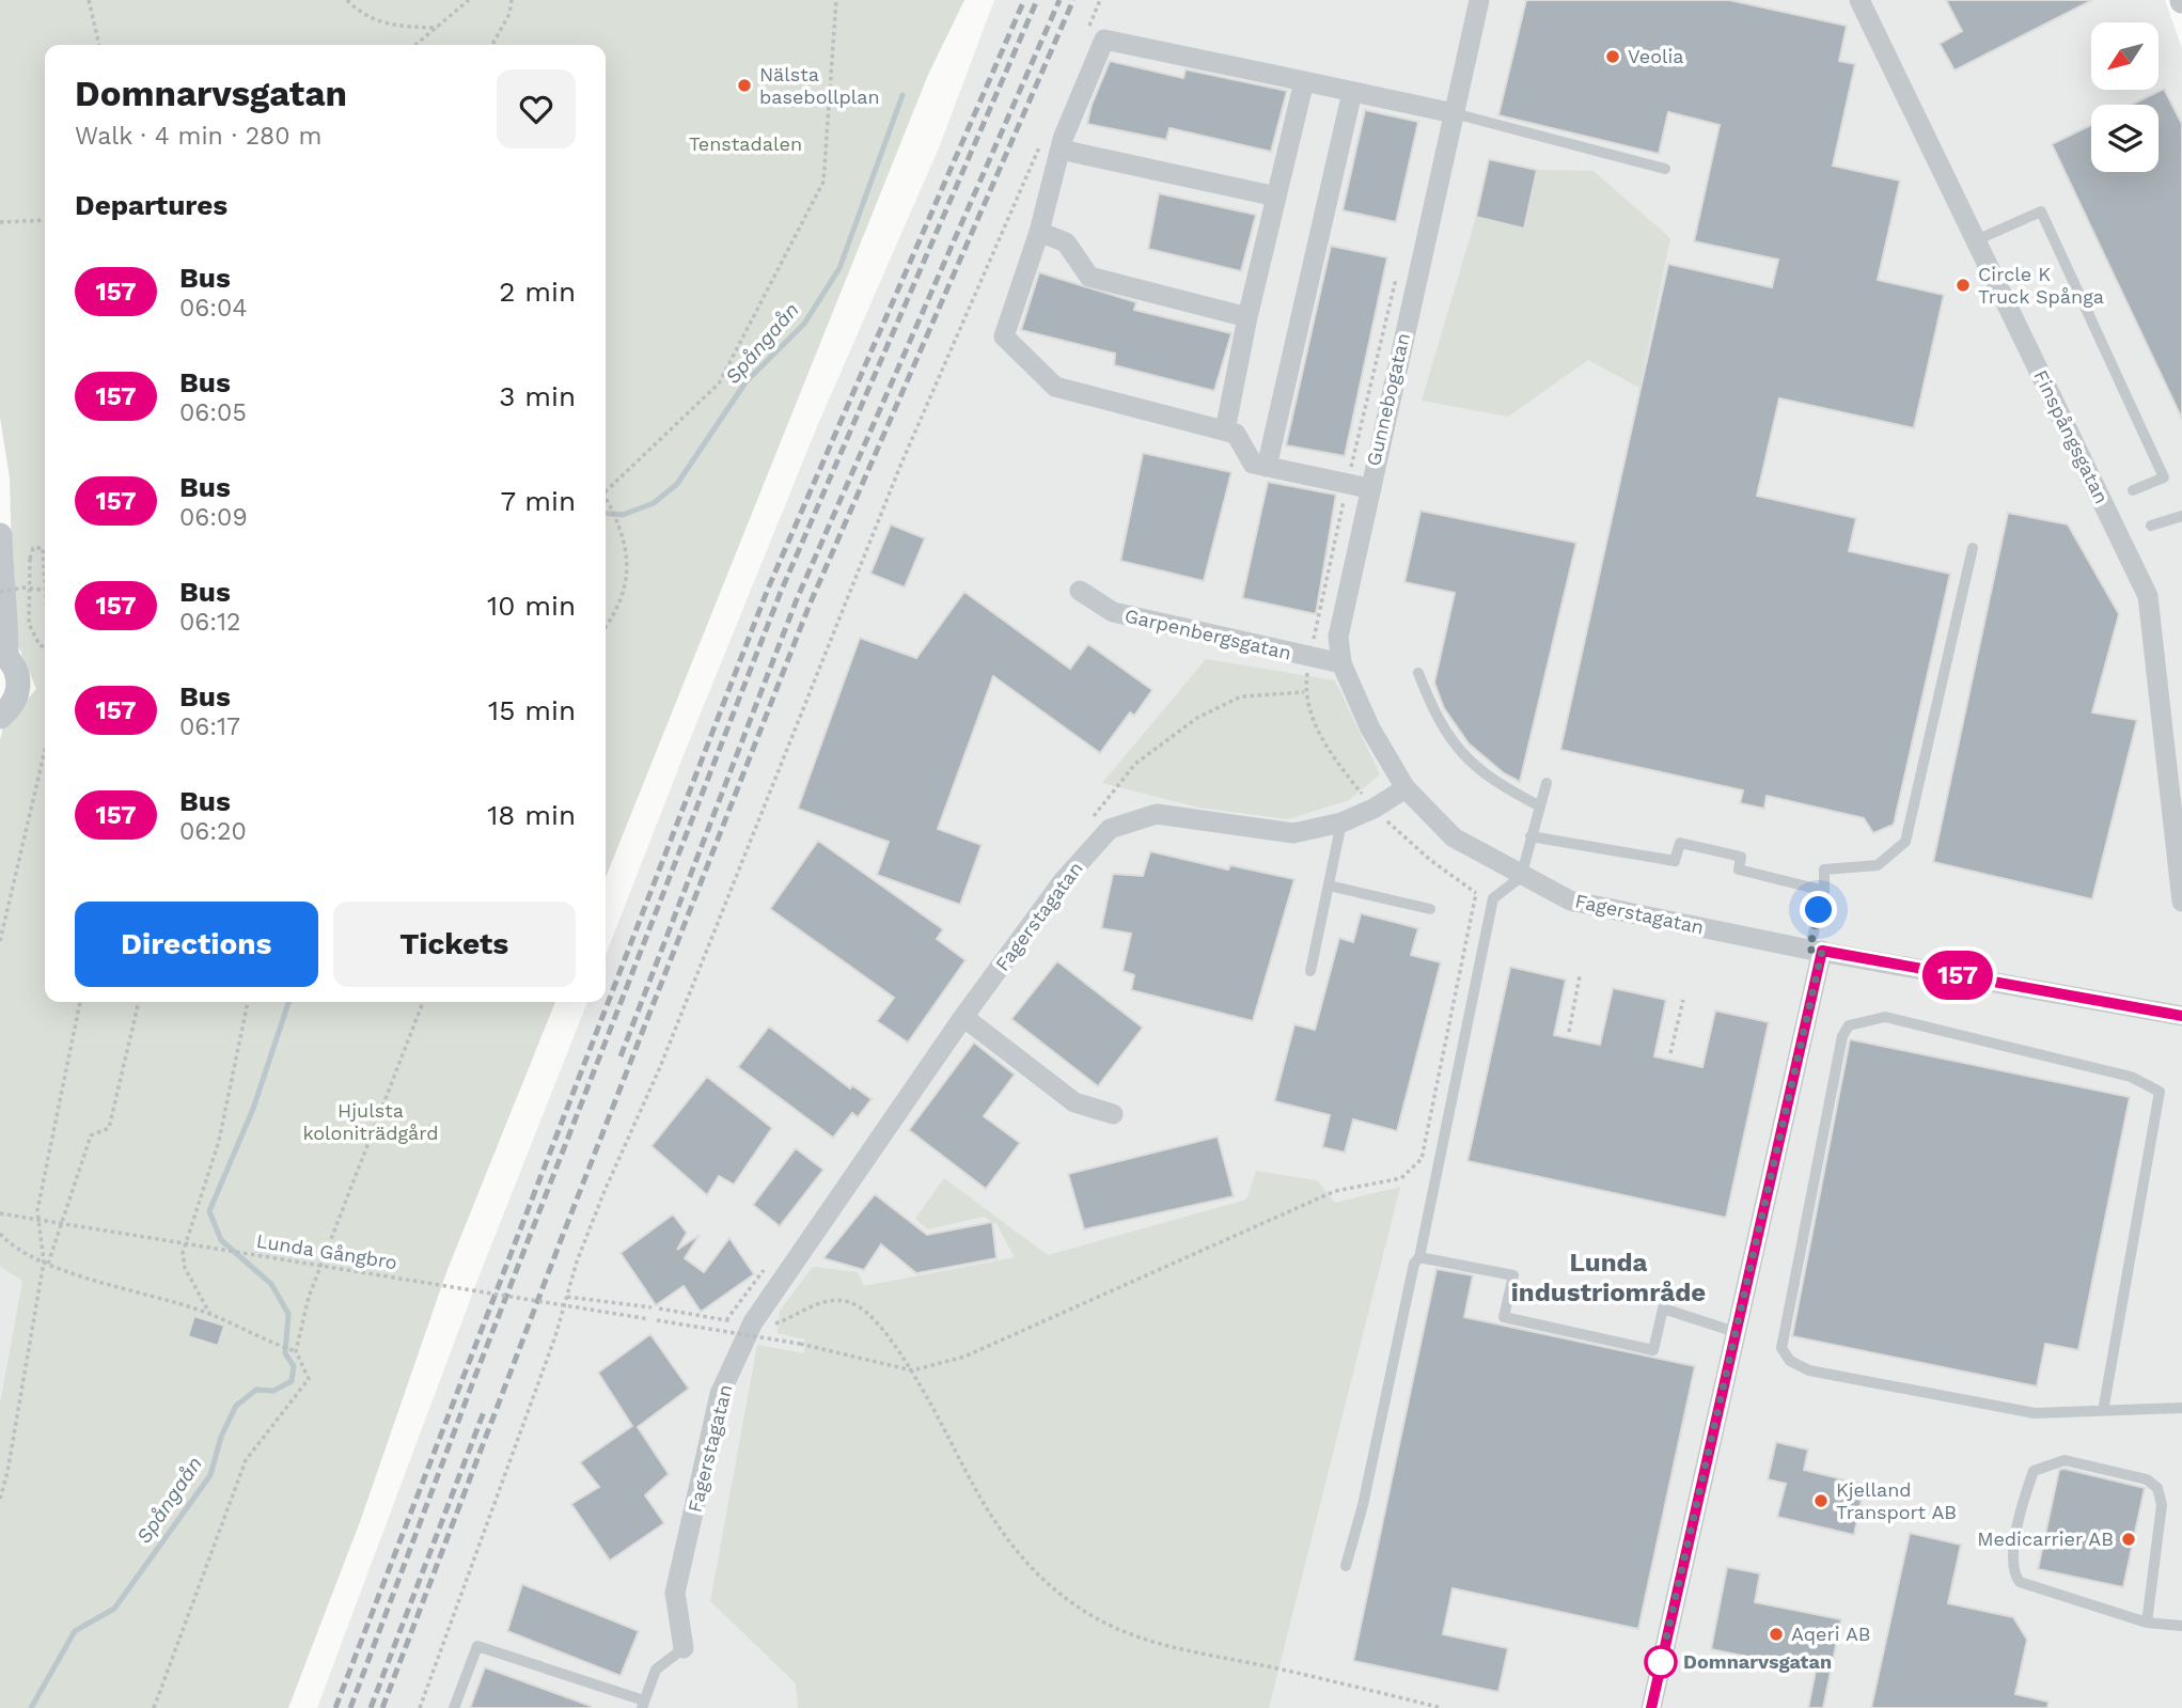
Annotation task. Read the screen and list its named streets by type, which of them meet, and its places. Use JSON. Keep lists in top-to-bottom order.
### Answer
{
  "streets": {
    "street": [
      "Gunnebogatan",
      "Finspångsgatan",
      "Garpenbergsgatan",
      "Fagerstagatan"
    ],
    "path": ["Lunda Gångbro"]
  },
  "crossings": [
    ["Gunnebogatan", "Garpenbergsgatan"],
    ["Gunnebogatan", "Fagerstagatan"]
  ],
  "districts": ["Lunda industriområde"],
  "water": ["Spångaån"],
  "parks": ["Tenstadalen", "Hjulsta koloniträdgård"],
  "places": [
    "Veolia",
    "Nälsta basebollplan",
    "Circle K Truck Spånga",
    "Kjelland Transport AB",
    "Medicarrier AB",
    "Aqeri AB",
    "Domnarvsgatan"
  ],
  "lines": ["bus line 157"],
  "north": "bottom left",
  "page": {
    "on_map": "157",
    "heading": [
      ["Domnarvsgatan", "Walk · 4 min · 280 m"],
      "Departures"
    ],
    "list": [
      {
        "mark": "157",
        "name": "Bus",
        "note": "06:04",
        "value": "2 min"
      },
      {
        "mark": "157",
        "name": "Bus",
        "note": "06:05",
        "value": "3 min"
      },
      {
        "mark": "157",
        "name": "Bus",
        "note": "06:09",
        "value": "7 min"
      },
      {
        "mark": "157",
        "name": "Bus",
        "note": "06:12",
        "value": "10 min"
      },
      {
        "mark": "157",
        "name": "Bus",
        "note": "06:17",
        "value": "15 min"
      },
      {
        "mark": "157",
        "name": "Bus",
        "note": "06:20",
        "value": "18 min"
      }
    ],
    "buttons": ["Directions", "Tickets"]
  }
}
